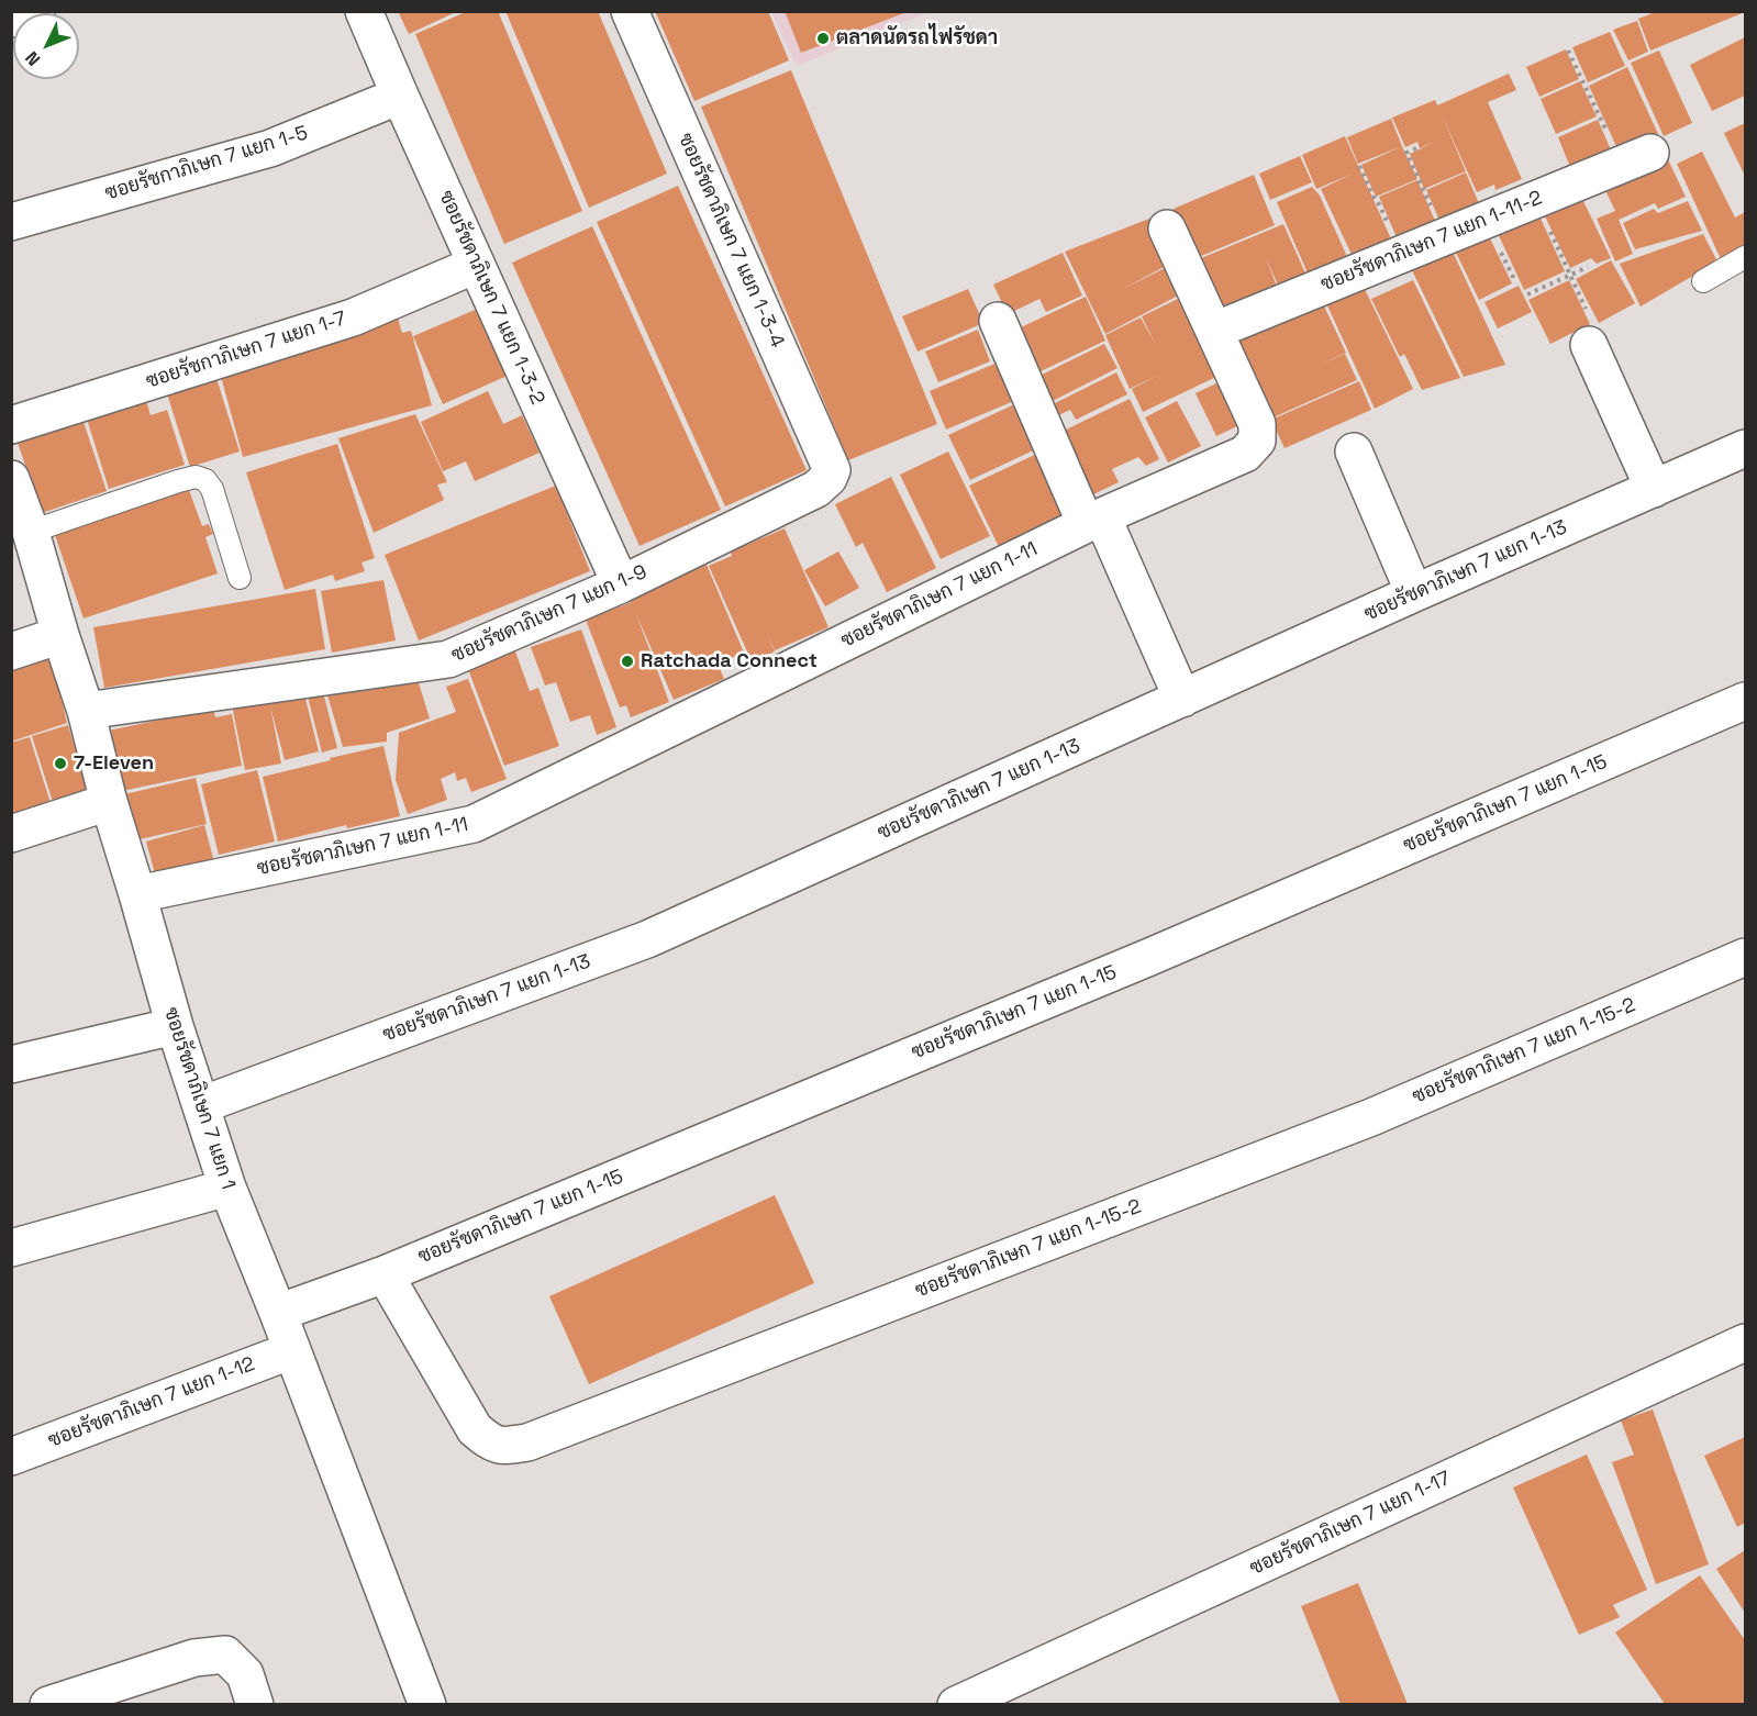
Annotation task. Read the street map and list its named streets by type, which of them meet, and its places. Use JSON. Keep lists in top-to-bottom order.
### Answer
{
  "streets": {
    "street": [
      "ซอยรัชกาภิเษก 7 แยก 1-5",
      "ซอยรัชดาภิเษก 7 แยก 1-3-4",
      "ซอยรัชดาภิเษก 7 แยก 1-11-2",
      "ซอยรัชดาภิเษก 7 แยก 1-3-2",
      "ซอยรัชกาภิเษก 7 แยก 1-7",
      "ซอยรัชดาภิเษก 7 แยก 1-13",
      "ซอยรัชดาภิเษก 7 แยก 1-11",
      "ซอยรัชดาภิเษก 7 แยก 1-9",
      "ซอยรัชดาภิเษก 7 แยก 1-15",
      "ซอยรัชดาภิเษก 7 แยก 1-15-2",
      "ซอยรัชดาภิเษก 7 แยก 1",
      "ซอยรัชดาภิเษก 7 แยก 1-12",
      "ซอยรัชดาภิเษก 7 แยก 1-17"
    ]
  },
  "crossings": [
    ["ซอยรัชกาภิเษก 7 แยก 1-5", "ซอยรัชดาภิเษก 7 แยก 1-3-2"],
    ["ซอยรัชดาภิเษก 7 แยก 1-3-4", "ซอยรัชดาภิเษก 7 แยก 1-9"],
    ["ซอยรัชดาภิเษก 7 แยก 1-11-2", "ซอยรัชดาภิเษก 7 แยก 1-11"],
    ["ซอยรัชดาภิเษก 7 แยก 1-3-2", "ซอยรัชกาภิเษก 7 แยก 1-7"],
    ["ซอยรัชดาภิเษก 7 แยก 1-3-2", "ซอยรัชดาภิเษก 7 แยก 1-9"],
    ["ซอยรัชดาภิเษก 7 แยก 1-13", "ซอยรัชดาภิเษก 7 แยก 1"],
    ["ซอยรัชดาภิเษก 7 แยก 1-11", "ซอยรัชดาภิเษก 7 แยก 1"],
    ["ซอยรัชดาภิเษก 7 แยก 1-9", "ซอยรัชดาภิเษก 7 แยก 1"],
    ["ซอยรัชดาภิเษก 7 แยก 1-15", "ซอยรัชดาภิเษก 7 แยก 1-15-2"],
    ["ซอยรัชดาภิเษก 7 แยก 1-15", "ซอยรัชดาภิเษก 7 แยก 1"],
    ["ซอยรัชดาภิเษก 7 แยก 1", "ซอยรัชดาภิเษก 7 แยก 1-12"]
  ],
  "places": ["ตลาดนัดรถไฟรัชดา", "Ratchada Connect", "7-Eleven"],
  "north": "bottom left"
}
